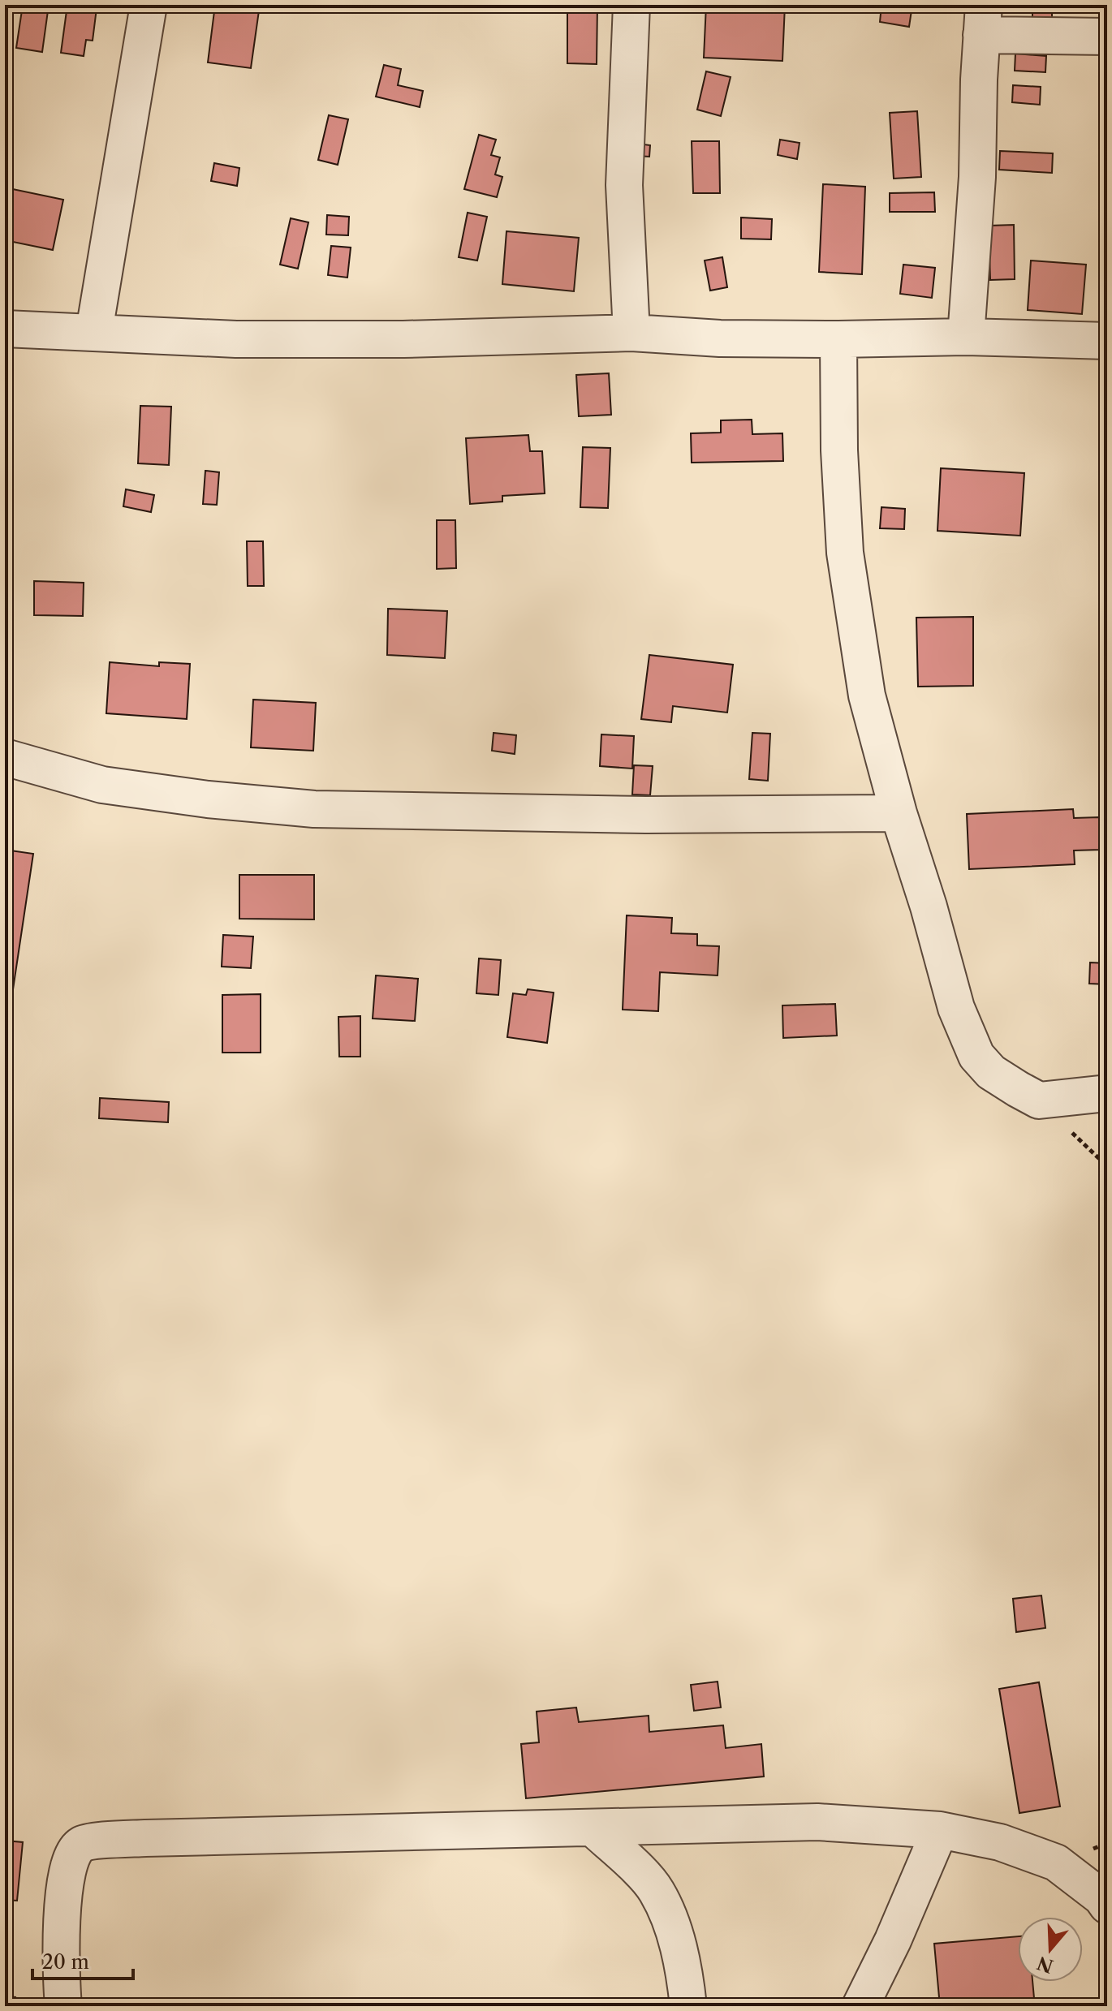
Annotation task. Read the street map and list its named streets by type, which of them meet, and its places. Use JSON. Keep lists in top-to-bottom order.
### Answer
{
  "scale_bar": "20 m",
  "north": "bottom"
}
